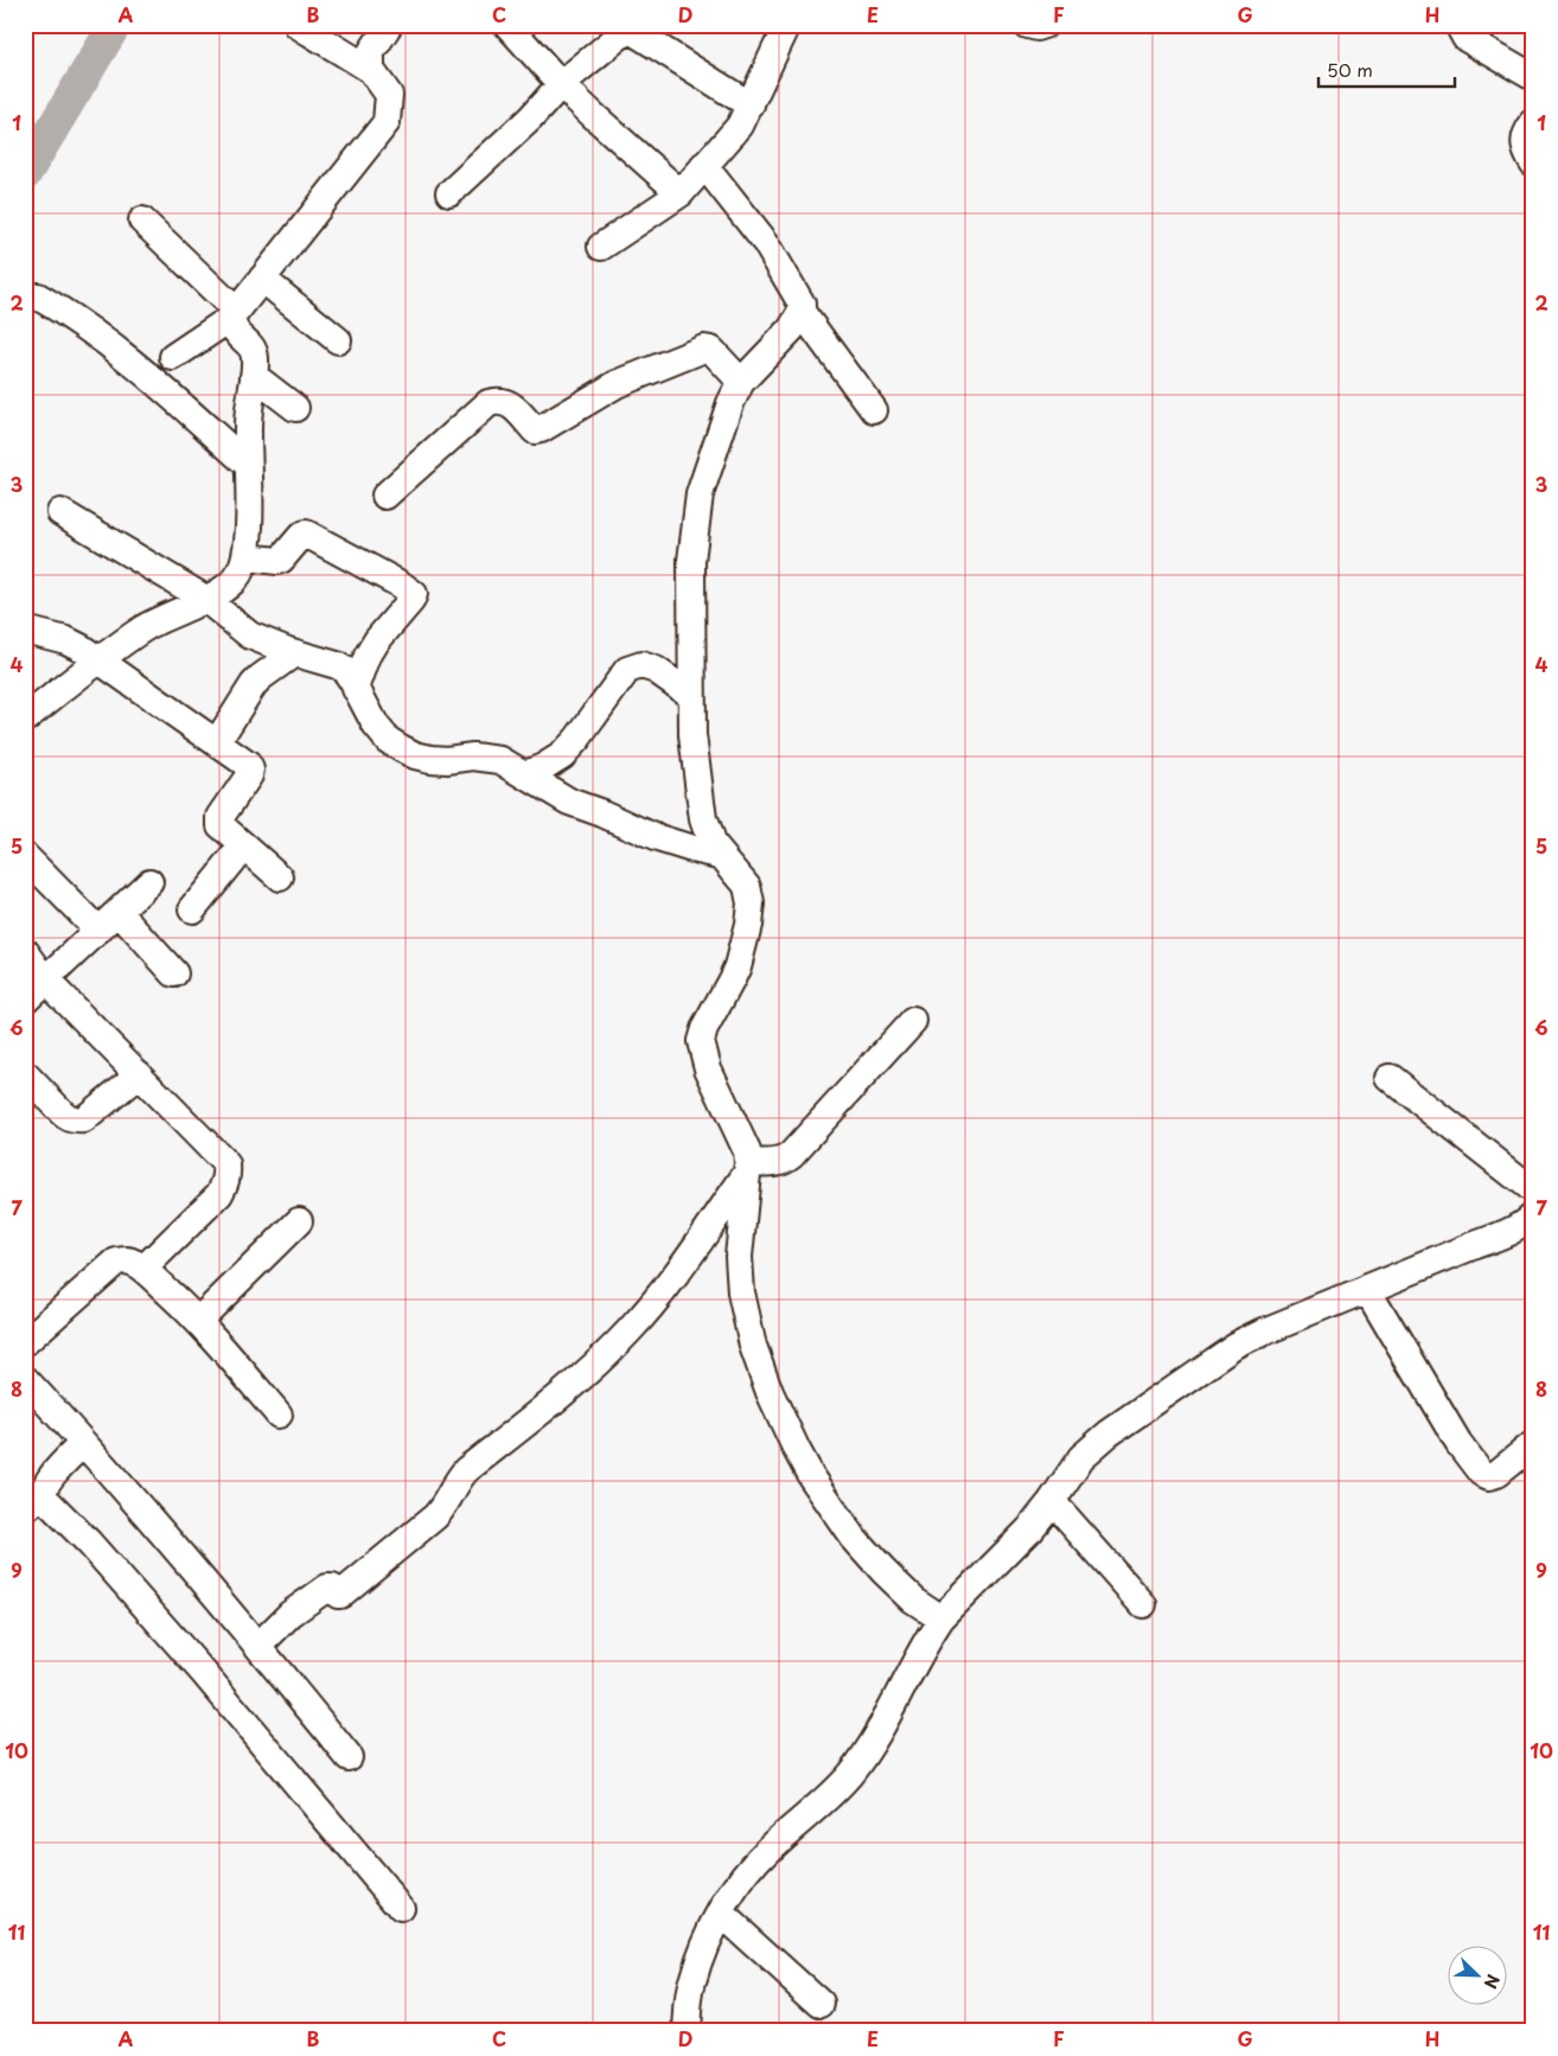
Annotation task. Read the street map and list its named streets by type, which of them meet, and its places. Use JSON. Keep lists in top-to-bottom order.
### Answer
{
  "scale_bar": "50 m",
  "north": "bottom right",
  "grid": {
    "columns": [
      "A",
      "B",
      "C",
      "D",
      "E",
      "F",
      "G",
      "H"
    ],
    "rows": [
      "1",
      "2",
      "3",
      "4",
      "5",
      "6",
      "7",
      "8",
      "9",
      "10",
      "11"
    ]
  }
}
